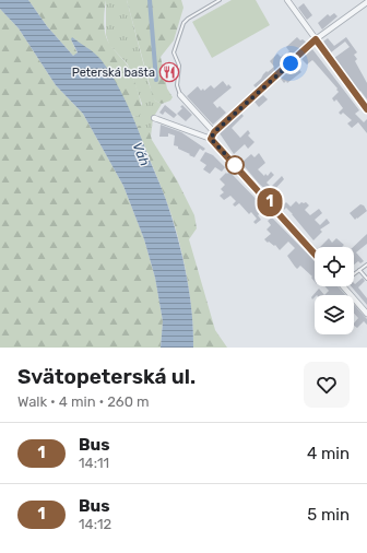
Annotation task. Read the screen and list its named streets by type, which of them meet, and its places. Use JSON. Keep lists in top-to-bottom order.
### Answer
{
  "water": ["Váh"],
  "places": {
    "restaurant": ["Peterská bašta"]
  },
  "lines": ["bus line 1"],
  "page": {
    "on_map": "1",
    "heading": ["Svätopeterská ul.", "Walk · 4 min · 260 m"],
    "list": [
      {
        "mark": "1",
        "name": "Bus",
        "note": "14:11",
        "value": "4 min"
      },
      {
        "mark": "1",
        "name": "Bus",
        "note": "14:12",
        "value": "5 min"
      }
    ]
  }
}
